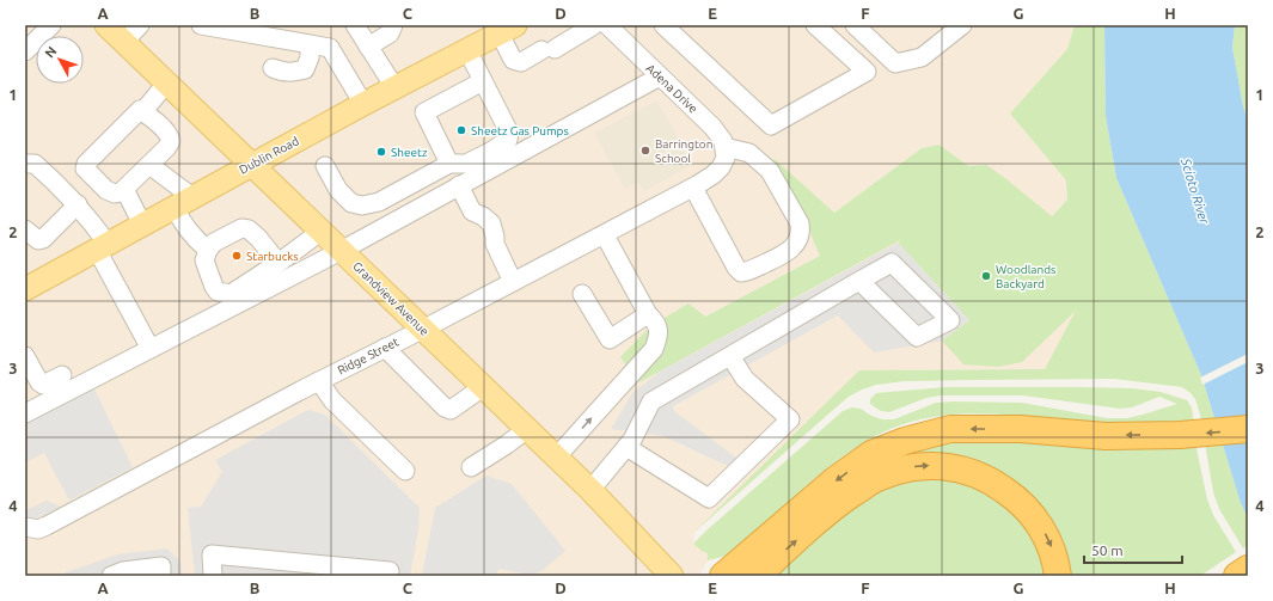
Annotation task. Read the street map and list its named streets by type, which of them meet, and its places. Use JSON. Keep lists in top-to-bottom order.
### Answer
{
  "streets": {
    "main road": ["Dublin Road", "Grandview Avenue"],
    "street": ["Adena Drive", "Ridge Street"]
  },
  "crossings": [
    ["Adena Drive", "Ridge Street"],
    ["Dublin Road", "Grandview Avenue"],
    ["Grandview Avenue", "Ridge Street"]
  ],
  "water": ["Scioto River"],
  "places": [
    "Sheetz Gas Pumps",
    "Barrington School",
    "Sheetz",
    "Starbucks",
    "Woodlands Backyard"
  ],
  "scale_bar": "50 m",
  "north": "top left",
  "grid": {
    "columns": [
      "A",
      "B",
      "C",
      "D",
      "E",
      "F",
      "G",
      "H"
    ],
    "rows": [
      "1",
      "2",
      "3",
      "4"
    ]
  }
}
